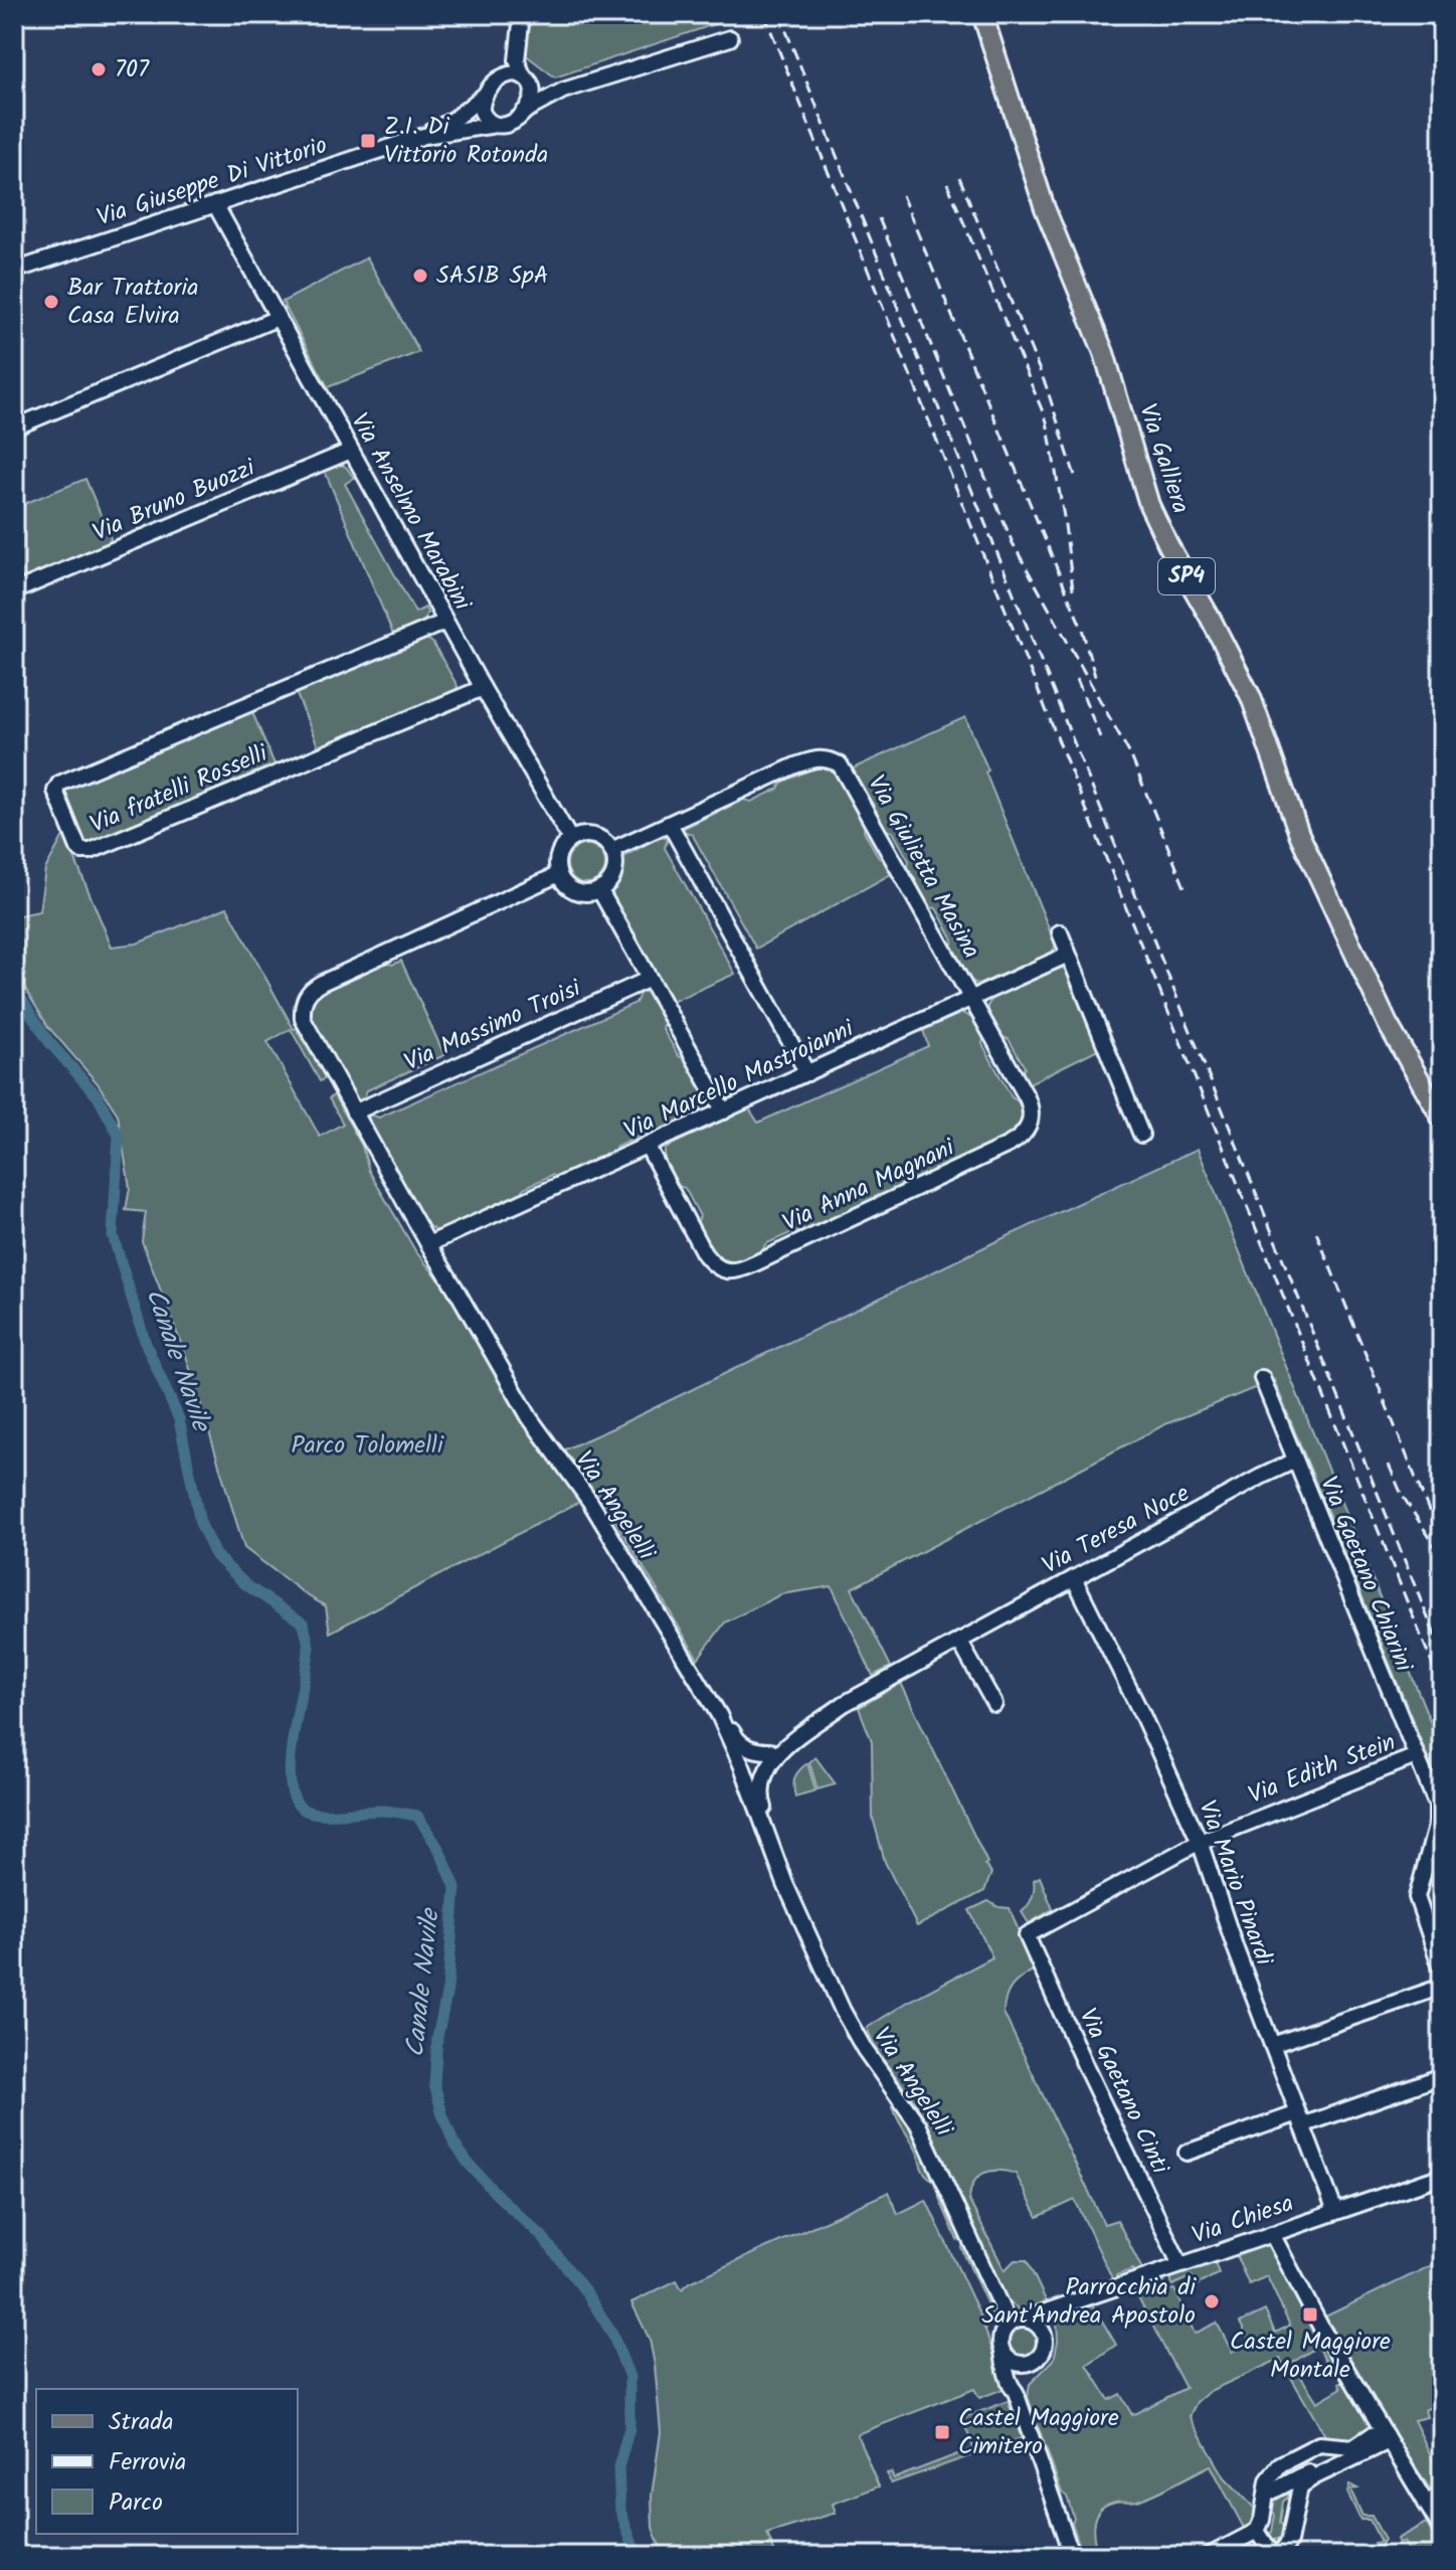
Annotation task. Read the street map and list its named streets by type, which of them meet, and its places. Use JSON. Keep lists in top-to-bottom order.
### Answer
{
  "streets": {
    "main road": ["Via Galliera", "SP4"],
    "street": [
      "Via Giuseppe Di Vittorio",
      "Via Bruno Buozzi",
      "Via Anselmo Marabini",
      "Via fratelli Rosselli",
      "Via Giulietta Masina",
      "Via Massimo Troisi",
      "Via Marcello Mastroianni",
      "Via Anna Magnani",
      "Via Angelelli",
      "Via Teresa Noce",
      "Via Gaetano Chiarini",
      "Via Edith Stein",
      "Via Mario Pinardi",
      "Via Gaetano Cinti",
      "Via Chiesa"
    ]
  },
  "crossings": [
    ["Via Giuseppe Di Vittorio", "Via Anselmo Marabini"],
    ["Via Bruno Buozzi", "Via Anselmo Marabini"],
    ["Via Anselmo Marabini", "Via fratelli Rosselli"],
    ["Via Anselmo Marabini", "Via Giulietta Masina"],
    ["Via Anselmo Marabini", "Via Angelelli"],
    ["Via Giulietta Masina", "Via Marcello Mastroianni"],
    ["Via Giulietta Masina", "Via Anna Magnani"],
    ["Via Giulietta Masina", "Via Angelelli"],
    ["Via Massimo Troisi", "Via Angelelli"],
    ["Via Marcello Mastroianni", "Via Anna Magnani"],
    ["Via Marcello Mastroianni", "Via Angelelli"],
    ["Via Angelelli", "Via Teresa Noce"],
    ["Via Angelelli", "Via Chiesa"],
    ["Via Teresa Noce", "Via Gaetano Chiarini"],
    ["Via Teresa Noce", "Via Mario Pinardi"],
    ["Via Gaetano Chiarini", "Via Edith Stein"],
    ["Via Edith Stein", "Via Mario Pinardi"],
    ["Via Edith Stein", "Via Gaetano Cinti"],
    ["Via Mario Pinardi", "Via Gaetano Cinti"],
    ["Via Mario Pinardi", "Via Chiesa"],
    ["Via Gaetano Cinti", "Via Chiesa"]
  ],
  "water": ["Canale Navile"],
  "parks": ["Parco Tolomelli"],
  "places": {
    "other": [
      "707",
      "SASIB SpA",
      "Bar Trattoria Casa Elvira",
      "Parrocchia di Sant'Andrea Apostolo"
    ],
    "transit": ["Z.I. Di Vittorio Rotonda", "Castel Maggiore Montale", "Castel Maggiore Cimitero"]
  },
  "legend": ["Strada", "Ferrovia", "Parco"]
}
